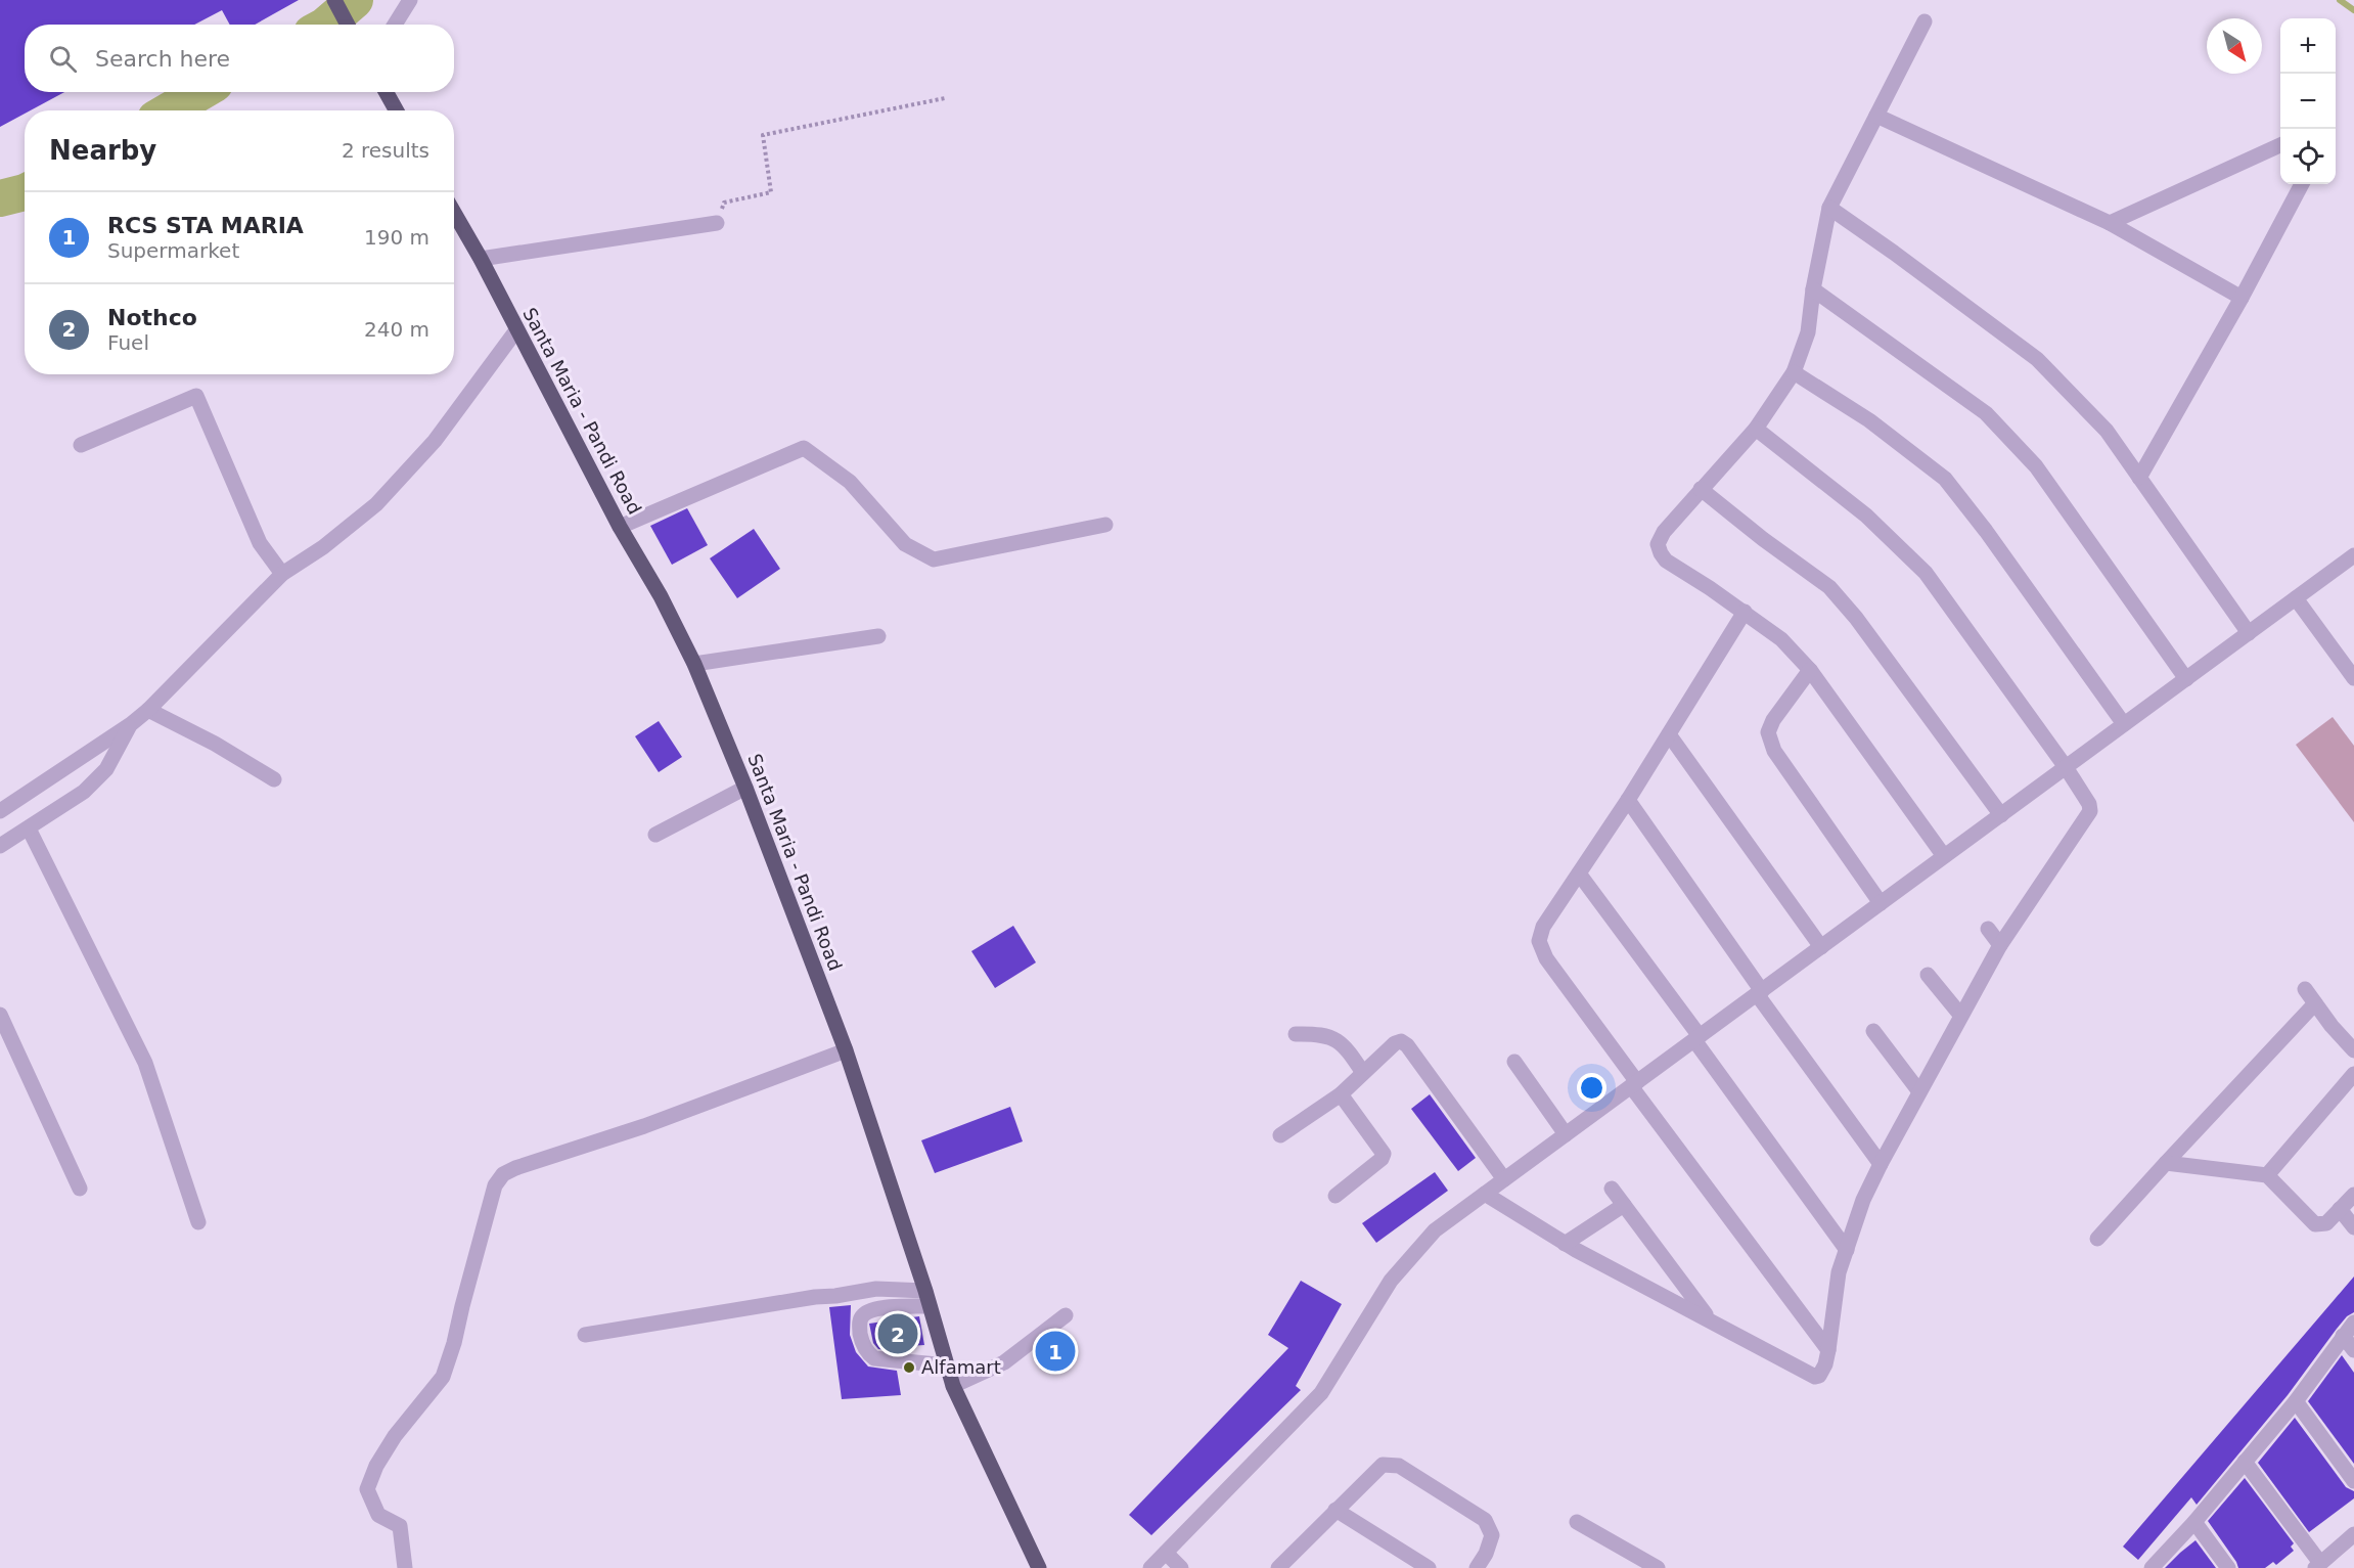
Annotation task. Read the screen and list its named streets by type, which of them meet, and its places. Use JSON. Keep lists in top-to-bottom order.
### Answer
{
  "streets": {
    "main road": ["Santa Maria - Pandi Road"]
  },
  "places": ["Alfamart"],
  "north": "bottom right",
  "page": {
    "map_buttons": ["+", "−"],
    "search": "Search here",
    "heading": ["Nearby", "2 results"],
    "list": [
      {
        "mark": "1",
        "name": "RCS STA MARIA",
        "note": "Supermarket",
        "value": "190 m"
      },
      {
        "mark": "2",
        "name": "Nothco",
        "note": "Fuel",
        "value": "240 m"
      }
    ],
    "pins": ["2", "1"]
  }
}
